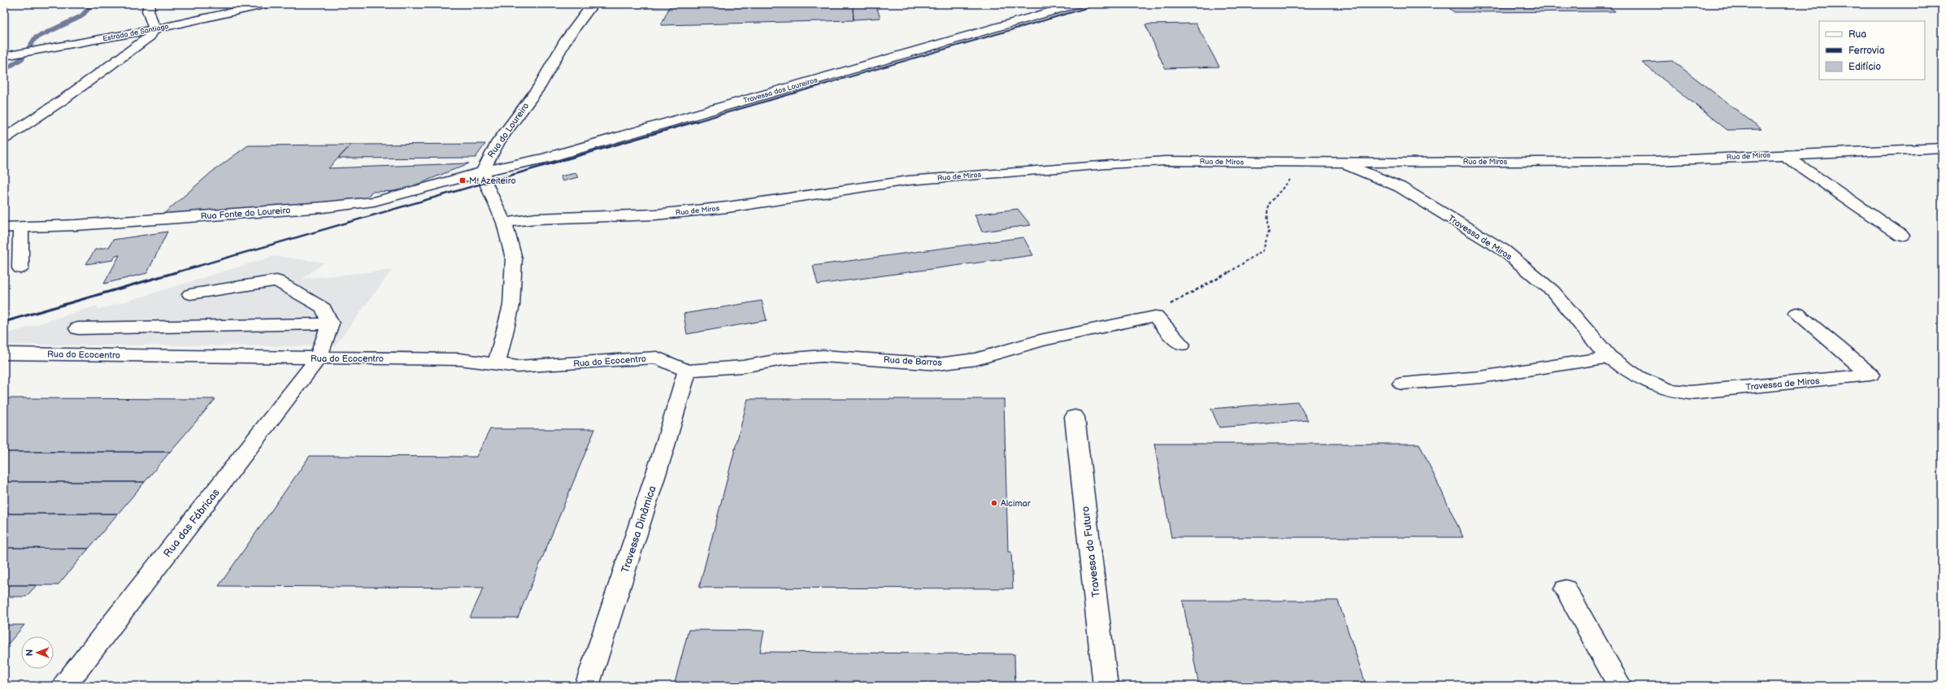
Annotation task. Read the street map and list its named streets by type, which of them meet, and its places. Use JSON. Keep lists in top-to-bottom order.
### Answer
{
  "streets": {
    "street": [
      "Estrada de Santiago",
      "Travessa dos Loureiros",
      "Rua do Loureiro",
      "Rua de Miros",
      "Rua Fonte do Loureiro",
      "Travessa de Miros",
      "Rua do Ecocentro",
      "Rua de Barros",
      "Rua das Fábricas",
      "Travessa Dinâmica",
      "Travessa do Futuro"
    ]
  },
  "crossings": [
    ["Travessa dos Loureiros", "Rua do Loureiro"],
    ["Travessa dos Loureiros", "Rua Fonte do Loureiro"],
    ["Rua do Loureiro", "Rua Fonte do Loureiro"],
    ["Rua de Miros", "Travessa de Miros"],
    ["Rua do Ecocentro", "Rua de Barros"],
    ["Rua do Ecocentro", "Rua das Fábricas"],
    ["Rua do Ecocentro", "Travessa Dinâmica"],
    ["Rua de Barros", "Travessa Dinâmica"]
  ],
  "places": {
    "transit": ["M. Azeiteiro"],
    "other": ["Alcimar"]
  },
  "legend": ["Rua", "Ferrovia", "Edifício"],
  "north": "left"
}
